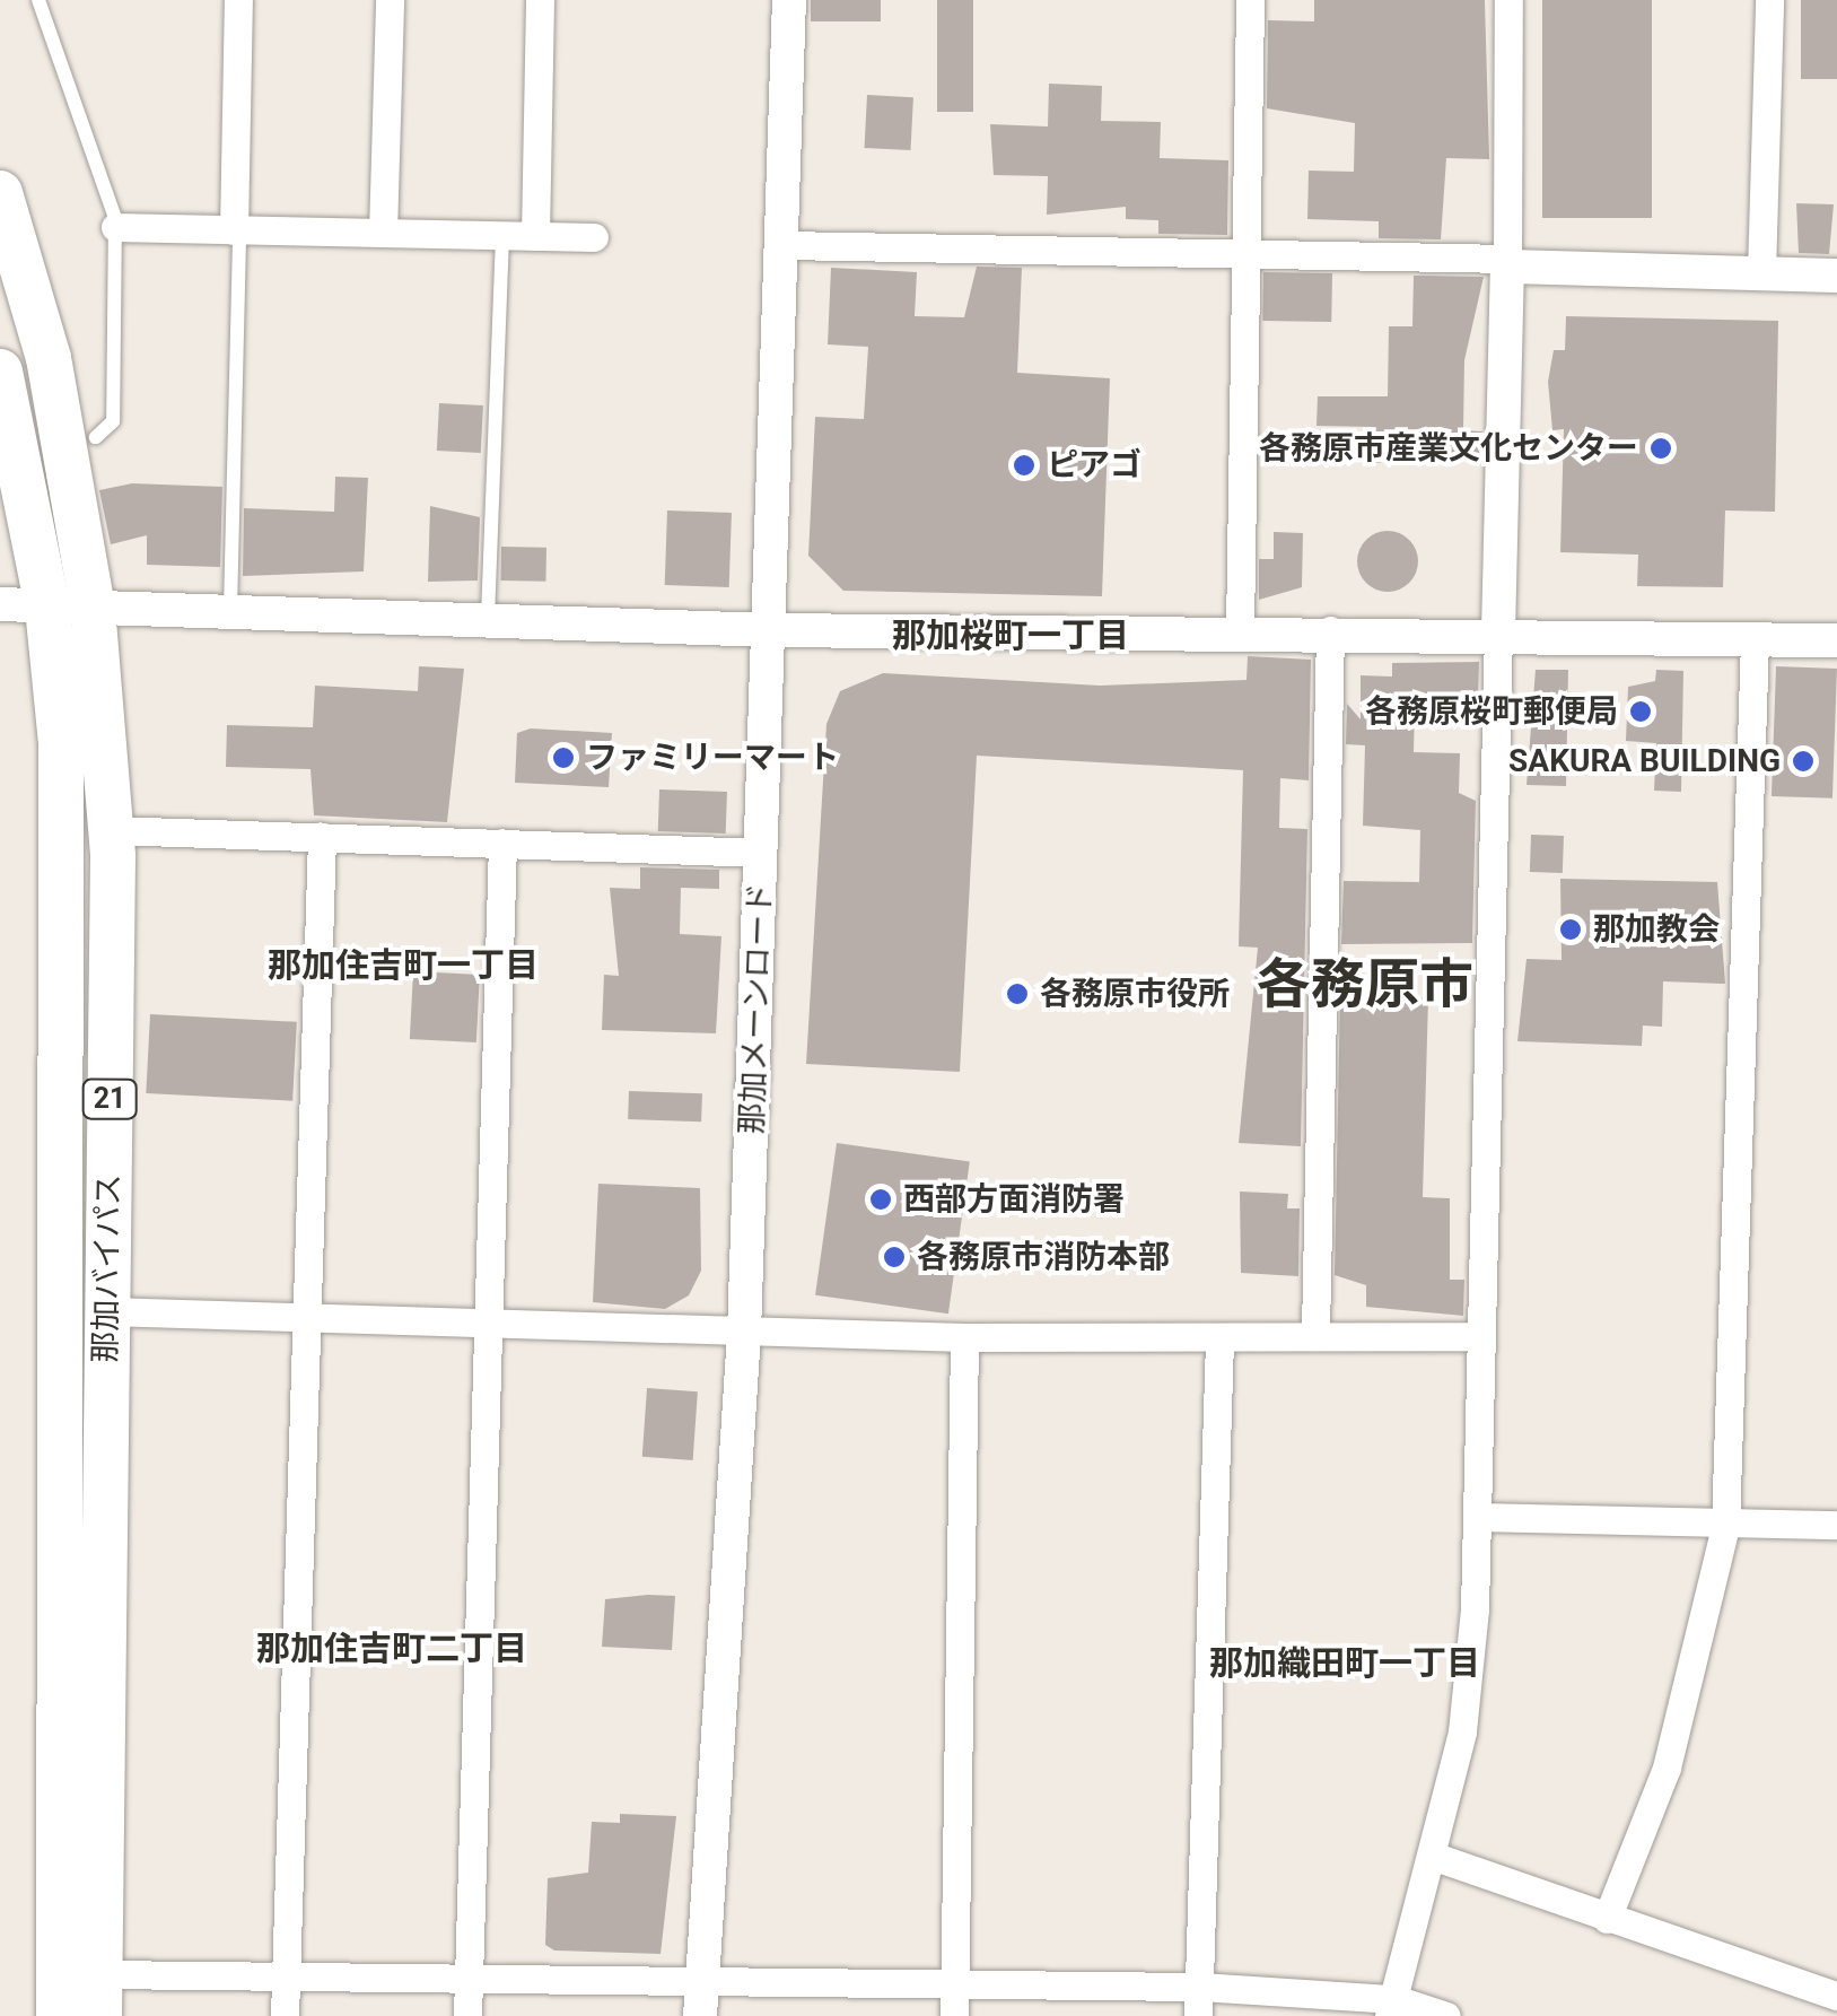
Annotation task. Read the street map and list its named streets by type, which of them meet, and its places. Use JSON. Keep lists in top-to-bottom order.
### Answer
{
  "streets": {
    "highway": ["21", "那加バイパス"],
    "street": ["那加メーンロード"]
  },
  "districts": [
    "那加桜町一丁目",
    "那加住吉町一丁目",
    "各務原市",
    "那加住吉町二丁目",
    "那加織田町一丁目"
  ],
  "places": [
    "各務原市産業文化センター",
    "ピアゴ",
    "各務原桜町郵便局",
    "ファミリーマート",
    "SAKURA BUILDING",
    "那加教会",
    "各務原市役所",
    "西部方面消防署",
    "各務原市消防本部"
  ]
}
